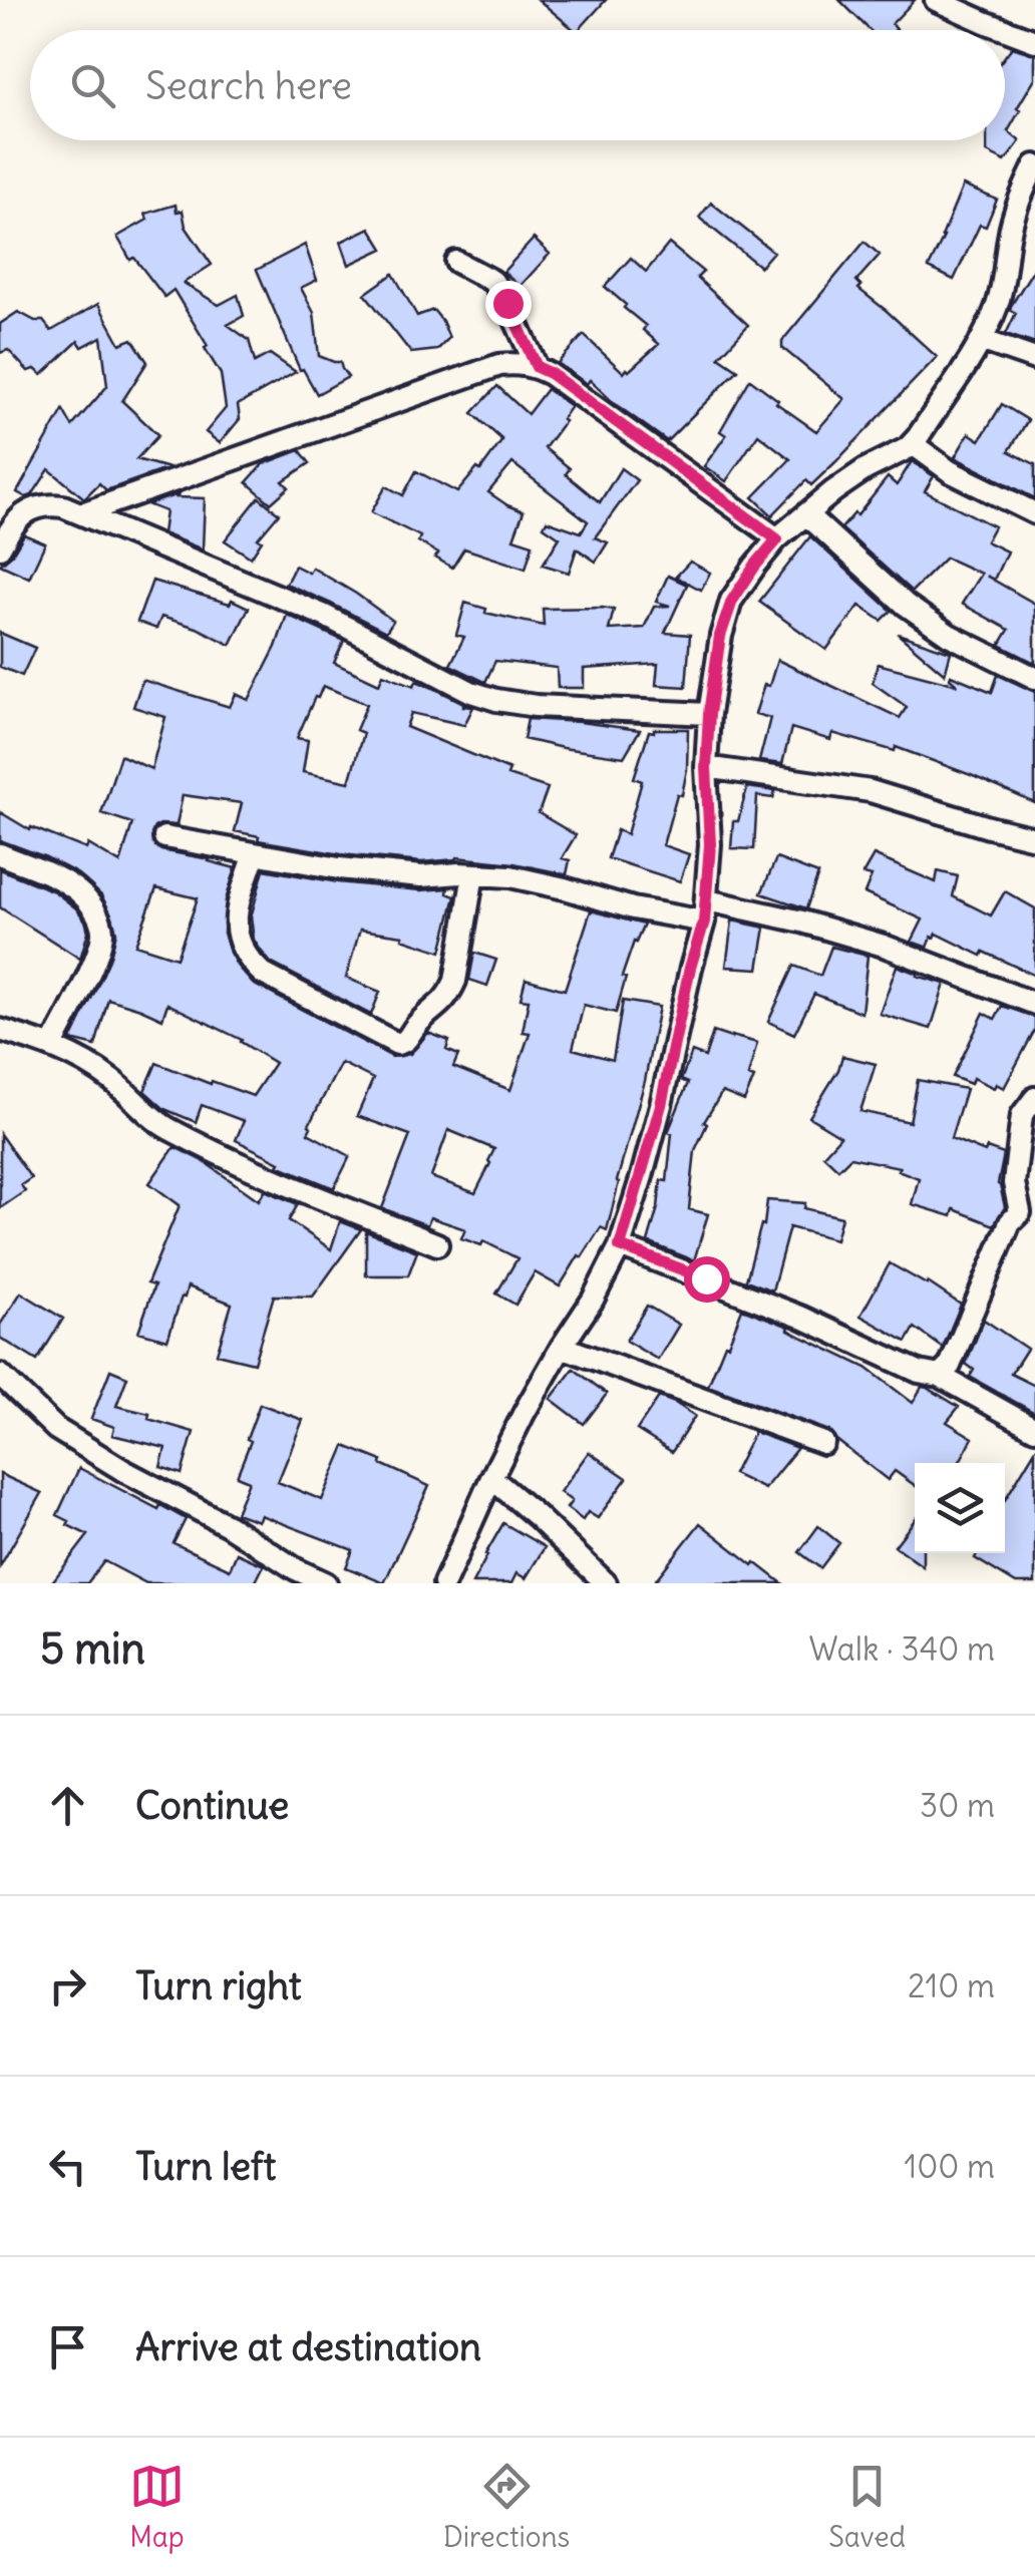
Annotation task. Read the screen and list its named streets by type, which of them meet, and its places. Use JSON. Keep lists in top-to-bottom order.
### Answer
{
  "page": {
    "search": "Search here",
    "heading": ["5 min", "Walk · 340 m"],
    "list": [
      ["Continue", "30 m"],
      ["Turn right", "210 m"],
      ["Turn left", "100 m"],
      "Arrive at destination"
    ],
    "nav": ["Map", "Directions", "Saved"]
  }
}
